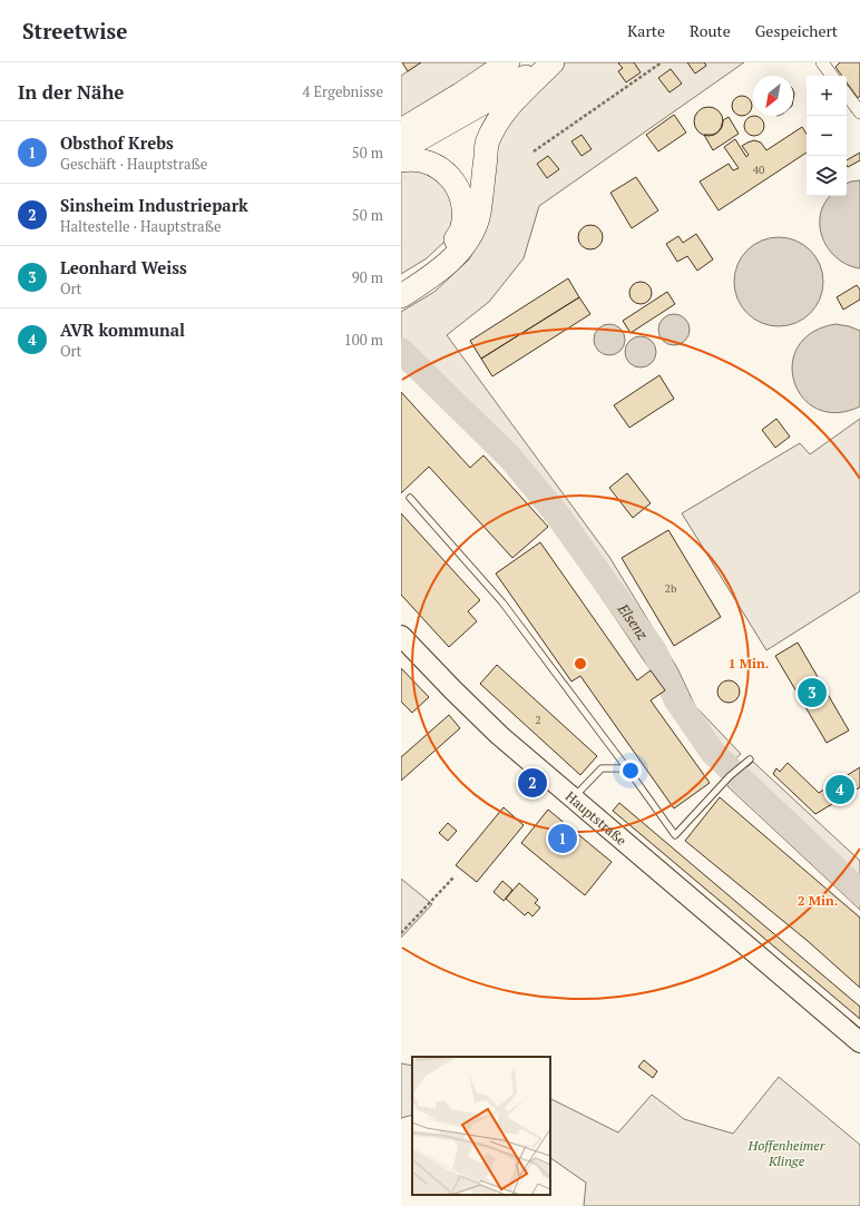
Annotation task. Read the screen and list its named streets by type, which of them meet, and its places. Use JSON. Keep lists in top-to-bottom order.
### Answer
{
  "streets": {
    "main road": ["Hauptstraße"]
  },
  "water": ["Elsenz"],
  "parks": ["Hoffenheimer Klinge"],
  "house_numbers": ["40", "2b", "2"],
  "north": "bottom left",
  "page": {
    "header": "Streetwise",
    "nav": ["Karte", "Route", "Gespeichert"],
    "heading": ["In der Nähe", "4 Ergebnisse"],
    "map_buttons": ["+", "−"],
    "list": [
      {
        "mark": "1",
        "name": "Obsthof Krebs",
        "note": "Geschäft · Hauptstraße",
        "value": "50 m"
      },
      {
        "mark": "2",
        "name": "Sinsheim Industriepark",
        "note": "Haltestelle · Hauptstraße",
        "value": "50 m"
      },
      {
        "mark": "3",
        "name": "Leonhard Weiss",
        "note": "Ort",
        "value": "90 m"
      },
      {
        "mark": "4",
        "name": "AVR kommunal",
        "note": "Ort",
        "value": "100 m"
      }
    ],
    "pins": [
      "3",
      "2",
      "4",
      "1"
    ]
  },
  "rings": ["1 Min.", "2 Min."]
}
